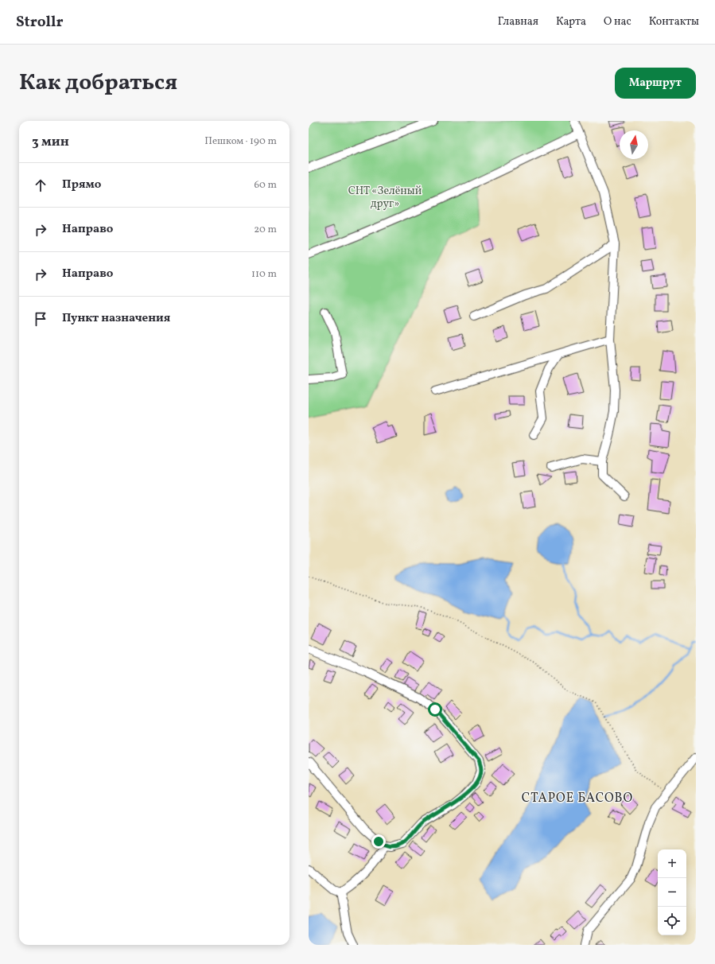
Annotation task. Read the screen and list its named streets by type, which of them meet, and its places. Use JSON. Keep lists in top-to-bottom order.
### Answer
{
  "districts": ["СТАРОЕ БАСОВО"],
  "parks": ["СНТ «Зелёный друг»"],
  "north": "top",
  "page": {
    "header": "Strollr",
    "nav": [
      "Главная",
      "Карта",
      "О нас",
      "Контакты"
    ],
    "title": "Как добраться",
    "buttons": "Маршрут",
    "heading": ["3 мин", "Пешком · 190 m"],
    "list": [
      ["Прямо", "60 m"],
      ["Направо", "20 m"],
      ["Направо", "110 m"],
      "Пункт назначения"
    ],
    "map_buttons": ["+", "−"]
  }
}
